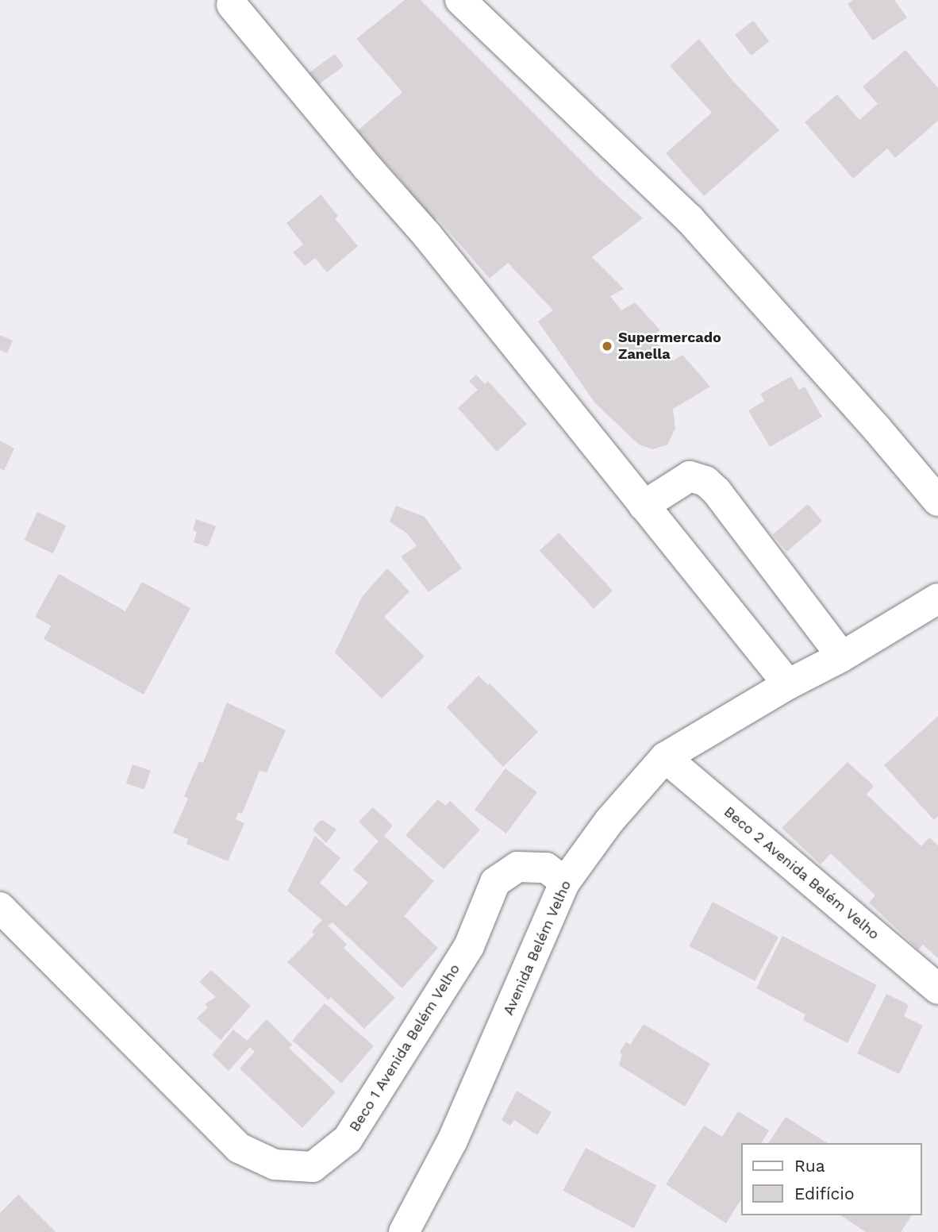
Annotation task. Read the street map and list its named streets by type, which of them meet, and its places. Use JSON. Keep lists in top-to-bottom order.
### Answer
{
  "streets": {
    "street": ["Beco 2 Avenida Belém Velho", "Avenida Belém Velho", "Beco 1 Avenida Belém Velho"]
  },
  "crossings": [
    ["Beco 2 Avenida Belém Velho", "Avenida Belém Velho"],
    ["Avenida Belém Velho", "Beco 1 Avenida Belém Velho"]
  ],
  "places": ["Supermercado Zanella"],
  "legend": ["Rua", "Edifício"]
}
